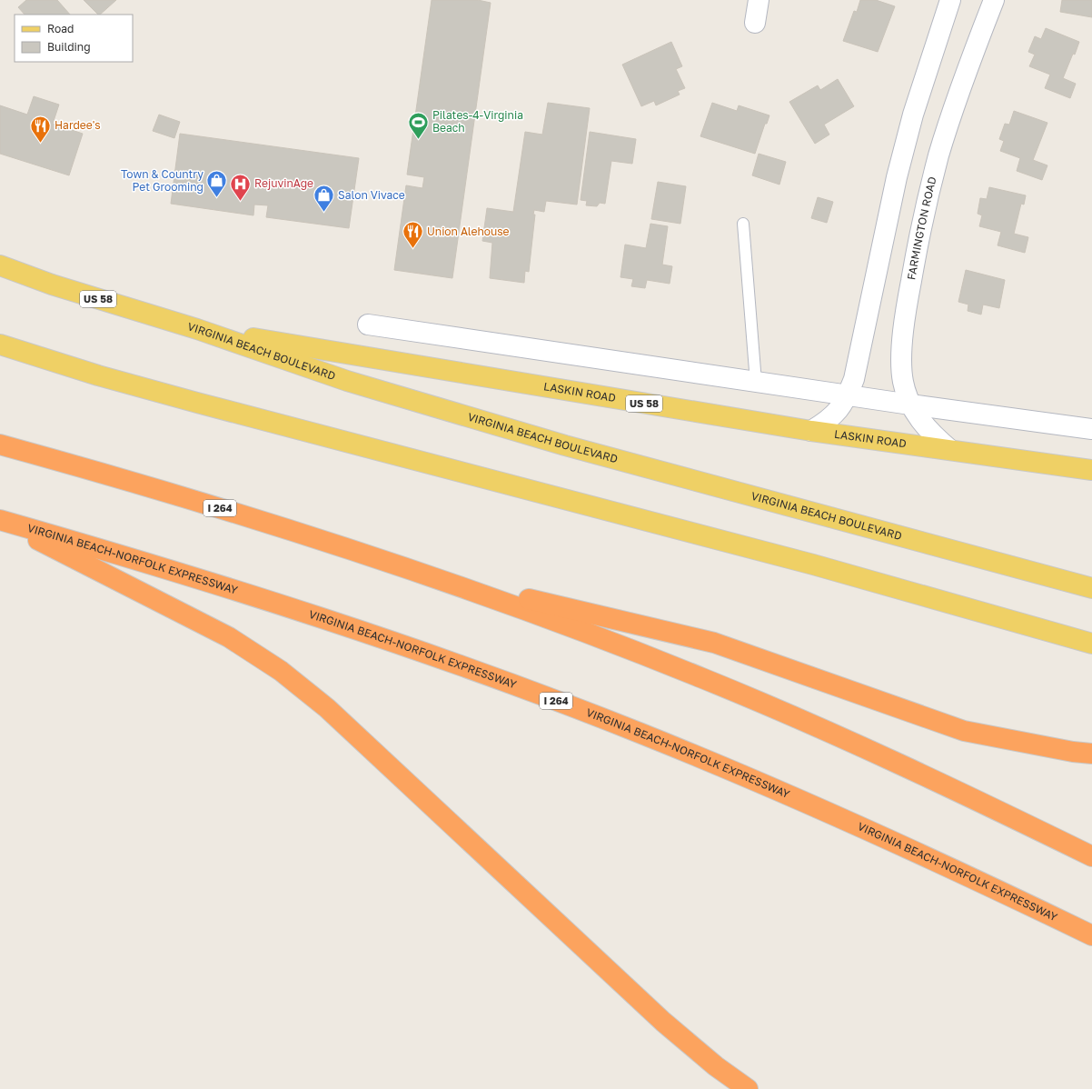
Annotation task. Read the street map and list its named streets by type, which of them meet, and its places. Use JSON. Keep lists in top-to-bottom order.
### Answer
{
  "streets": {
    "highway": ["I 264", "VIRGINIA BEACH-NORFOLK EXPRESSWAY"],
    "main road": ["US 58", "VIRGINIA BEACH BOULEVARD", "LASKIN ROAD"],
    "street": ["FARMINGTON ROAD"]
  },
  "crossings": [
    ["FARMINGTON ROAD", "LASKIN ROAD"],
    ["VIRGINIA BEACH BOULEVARD", "LASKIN ROAD"]
  ],
  "places": {
    "sports": ["Pilates-4-Virginia Beach"],
    "restaurant": ["Hardee's", "Union Alehouse"],
    "shop": ["Town & Country Pet Grooming", "Salon Vivace"],
    "hospital": ["RejuvinAge"]
  },
  "legend": ["Road", "Building"]
}
